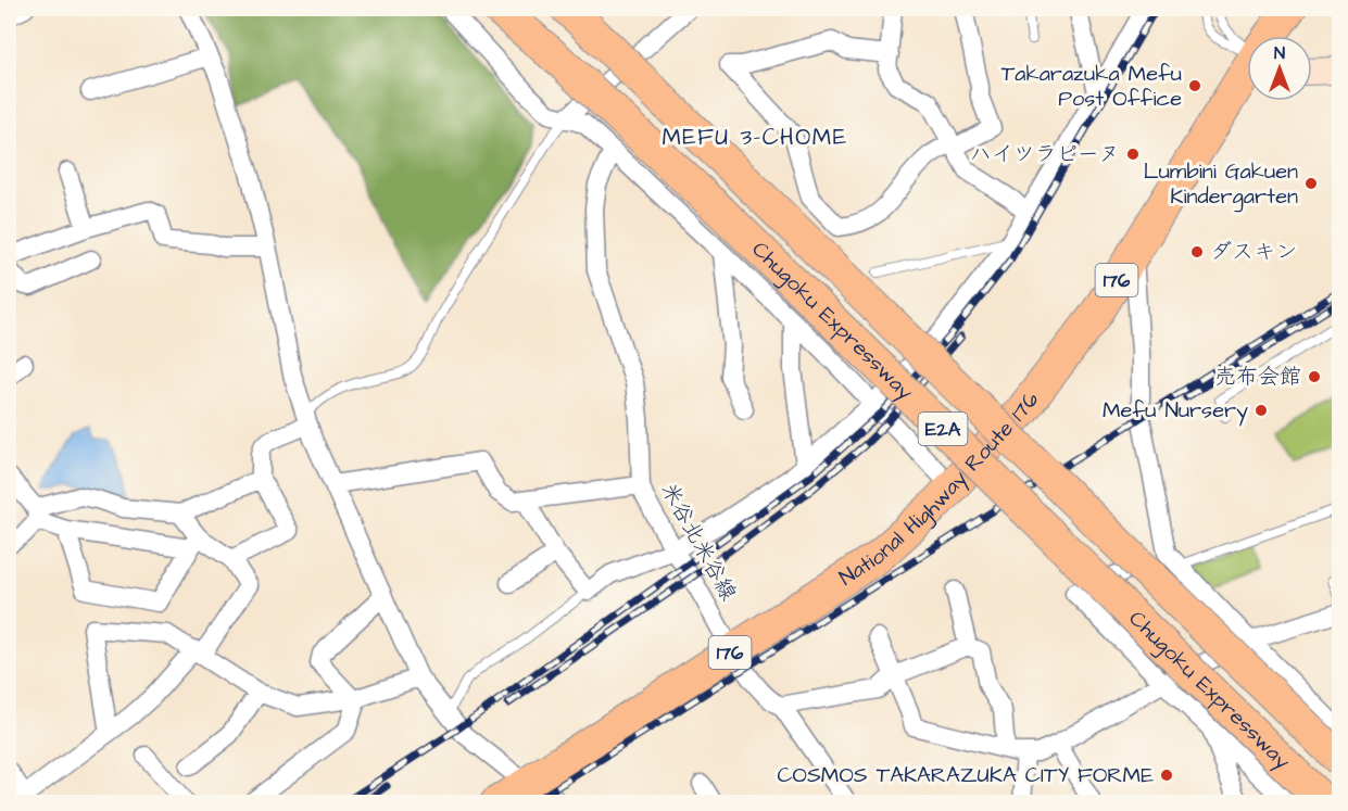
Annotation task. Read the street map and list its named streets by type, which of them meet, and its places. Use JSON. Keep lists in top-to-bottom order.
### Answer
{
  "streets": {
    "highway": [
      "176",
      "Chugoku Expressway",
      "E2A",
      "National Highway Route 176"
    ],
    "street": ["米谷北米谷線"]
  },
  "crossings": [
    ["National Highway Route 176", "米谷北米谷線"]
  ],
  "districts": ["MEFU 3-CHOME"],
  "places": [
    "Takarazuka Mefu Post Office",
    "ハイツラピーヌ",
    "Lumbini Gakuen Kindergarten",
    "ダスキン",
    "売布会館",
    "Mefu Nursery",
    "COSMOS TAKARAZUKA CITY FORME"
  ],
  "north": "top"
}
